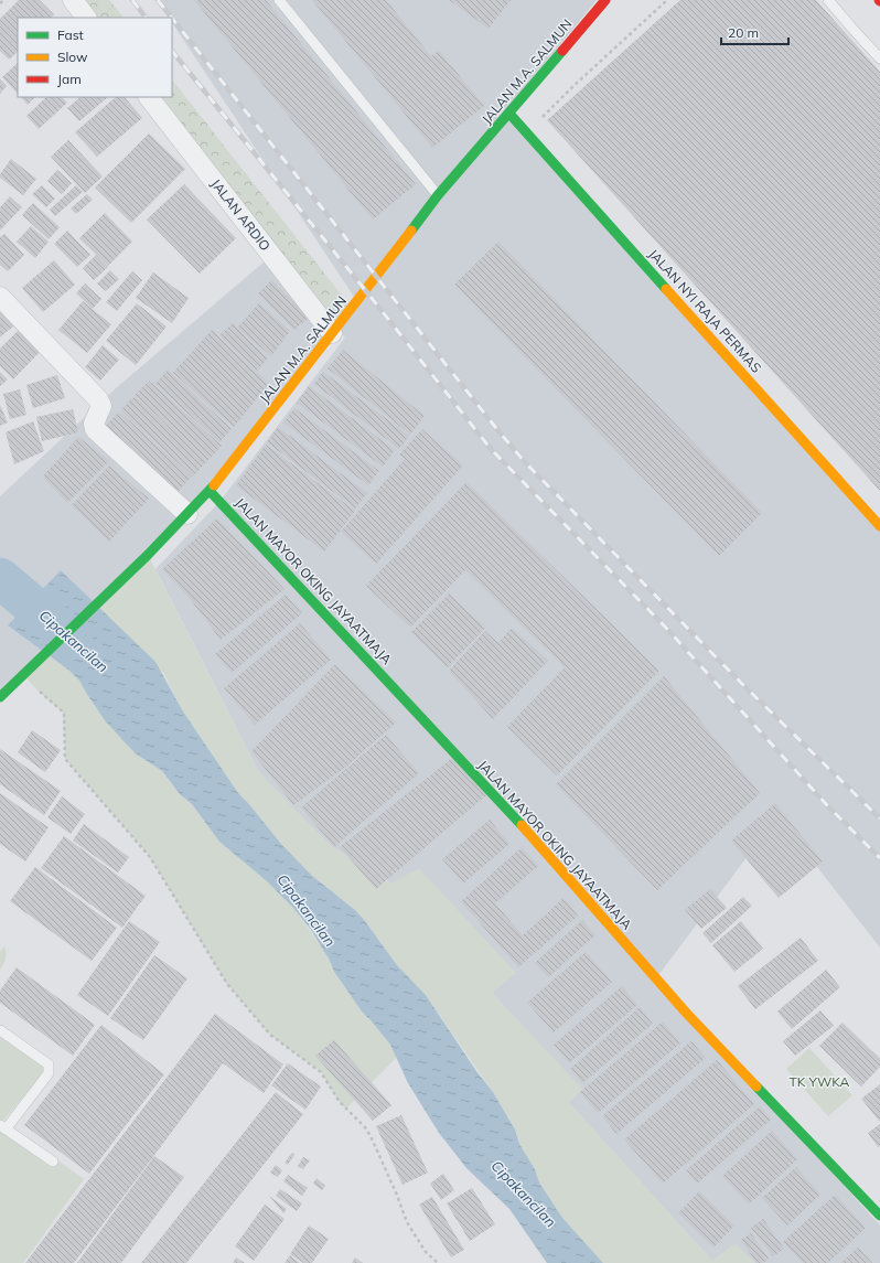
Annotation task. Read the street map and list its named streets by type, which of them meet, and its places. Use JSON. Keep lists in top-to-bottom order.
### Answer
{
  "streets": {
    "street": [
      "JALAN M.A. SALMUN",
      "JALAN ARDIO",
      "JALAN NYI RAJA PERMAS",
      "JALAN MAYOR OKING JAYAATMAJA"
    ]
  },
  "crossings": [
    ["JALAN M.A. SALMUN", "JALAN ARDIO"],
    ["JALAN M.A. SALMUN", "JALAN NYI RAJA PERMAS"],
    ["JALAN M.A. SALMUN", "JALAN MAYOR OKING JAYAATMAJA"]
  ],
  "water": ["Cipakancilan"],
  "parks": ["TK YWKA"],
  "legend": ["Fast", "Slow", "Jam"],
  "scale_bar": "20 m"
}
